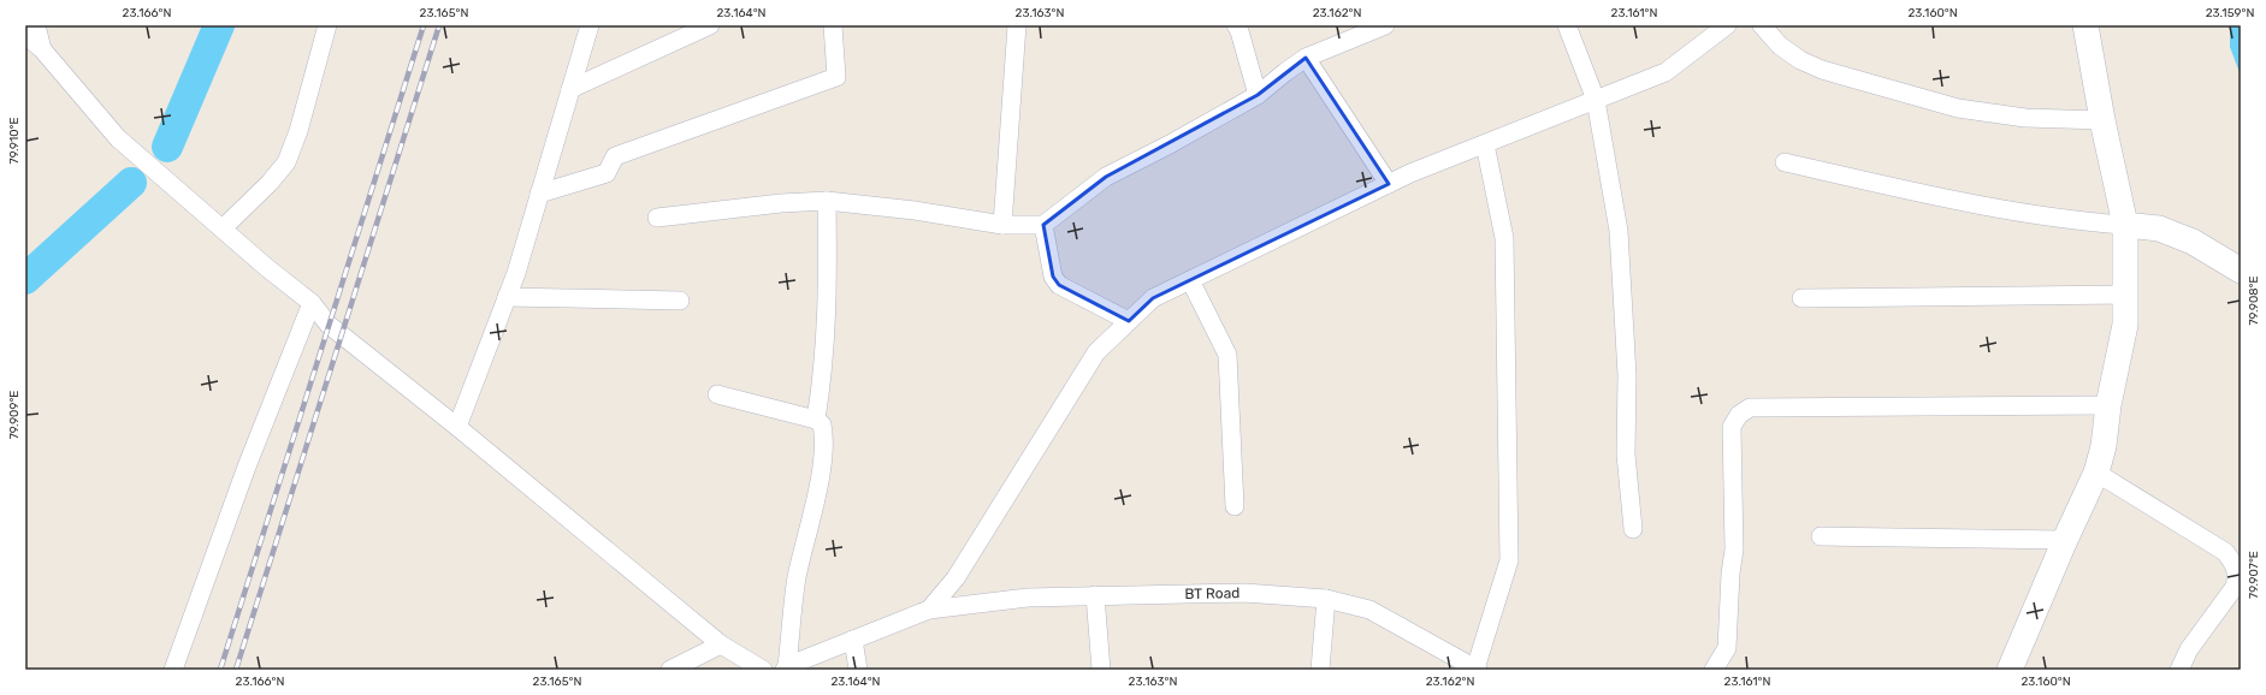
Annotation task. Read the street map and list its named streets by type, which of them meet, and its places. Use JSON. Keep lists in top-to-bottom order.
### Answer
{
  "streets": {
    "street": ["BT Road"]
  },
  "coordinates": [
    "23.166°N",
    "23.165°N",
    "23.164°N",
    "23.163°N",
    "23.162°N",
    "23.161°N",
    "23.160°N",
    "23.159°N",
    "79.910°E",
    "79.908°E",
    "79.909°E",
    "79.907°E"
  ]
}
